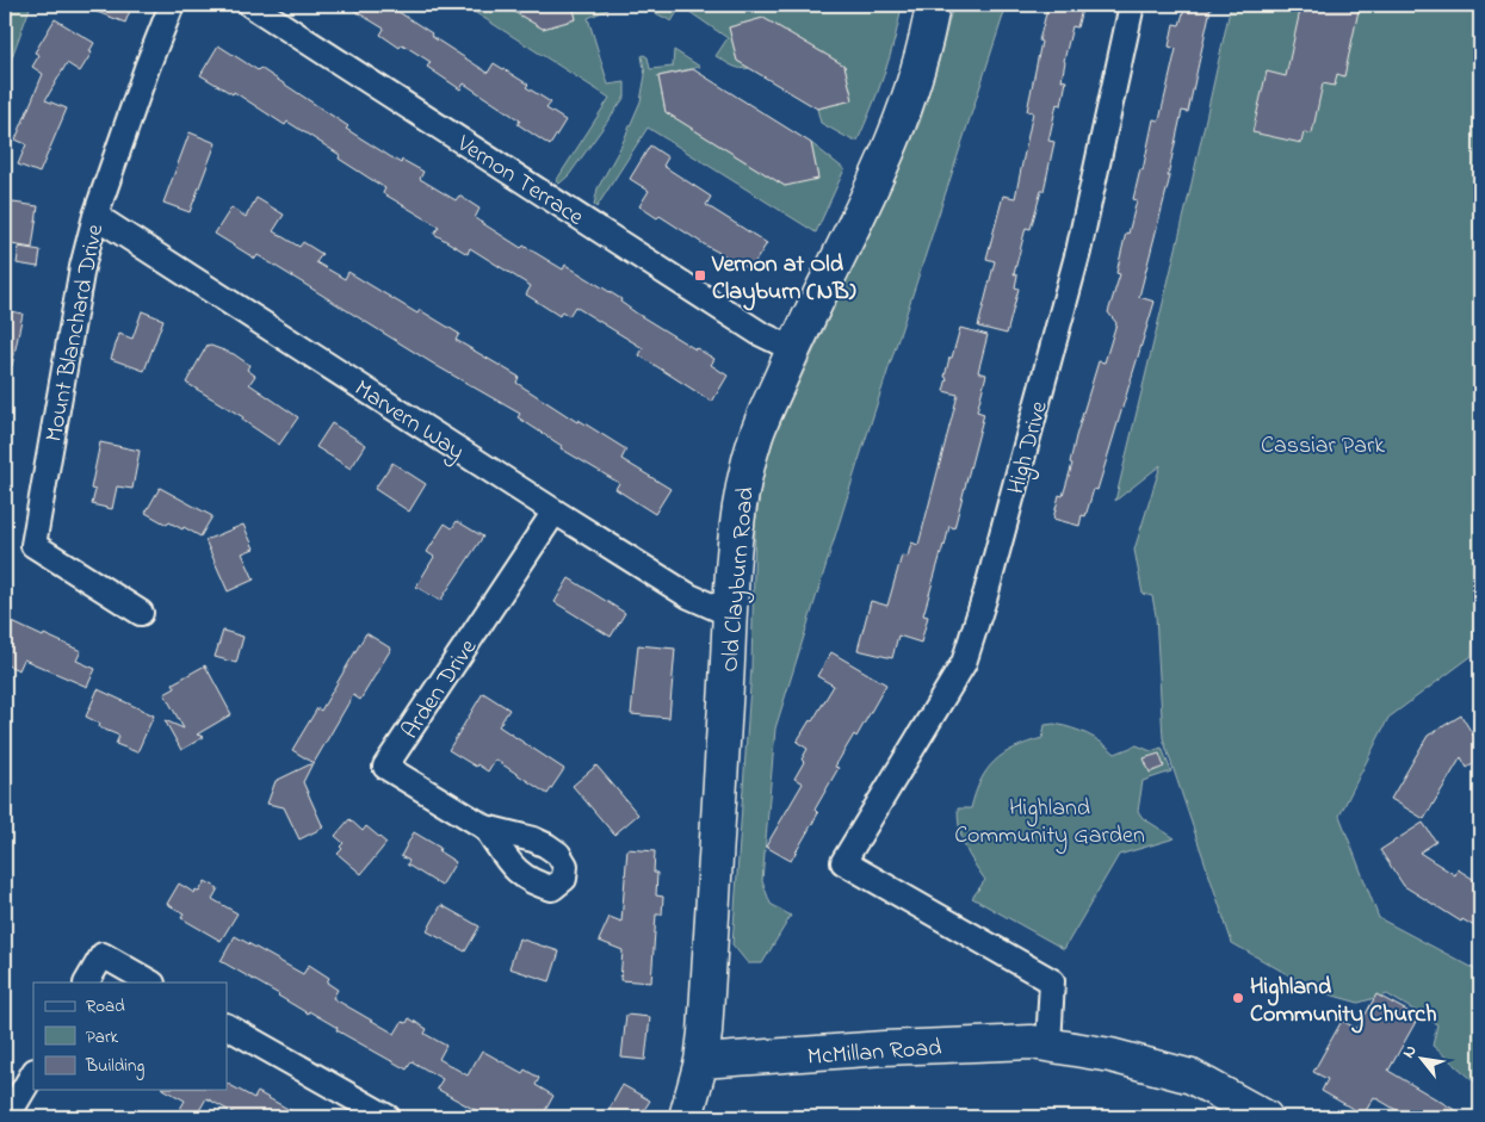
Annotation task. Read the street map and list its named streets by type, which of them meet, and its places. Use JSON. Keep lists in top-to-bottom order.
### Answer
{
  "streets": {
    "main road": ["Old Clayburn Road", "McMillan Road"],
    "street": [
      "Vernon Terrace",
      "Mount Blanchard Drive",
      "Marvern Way",
      "High Drive",
      "Arden Drive"
    ]
  },
  "crossings": [
    ["Vernon Terrace", "Old Clayburn Road"],
    ["Mount Blanchard Drive", "Marvern Way"],
    ["Marvern Way", "Old Clayburn Road"],
    ["Marvern Way", "Arden Drive"],
    ["High Drive", "McMillan Road"],
    ["Old Clayburn Road", "McMillan Road"]
  ],
  "parks": ["Cassiar Park", "Highland Community Garden"],
  "places": {
    "transit": ["Vernon at Old Clayburn (NB)"],
    "other": ["Highland Community Church"]
  },
  "legend": ["Road", "Park", "Building"],
  "north": "top left"
}
